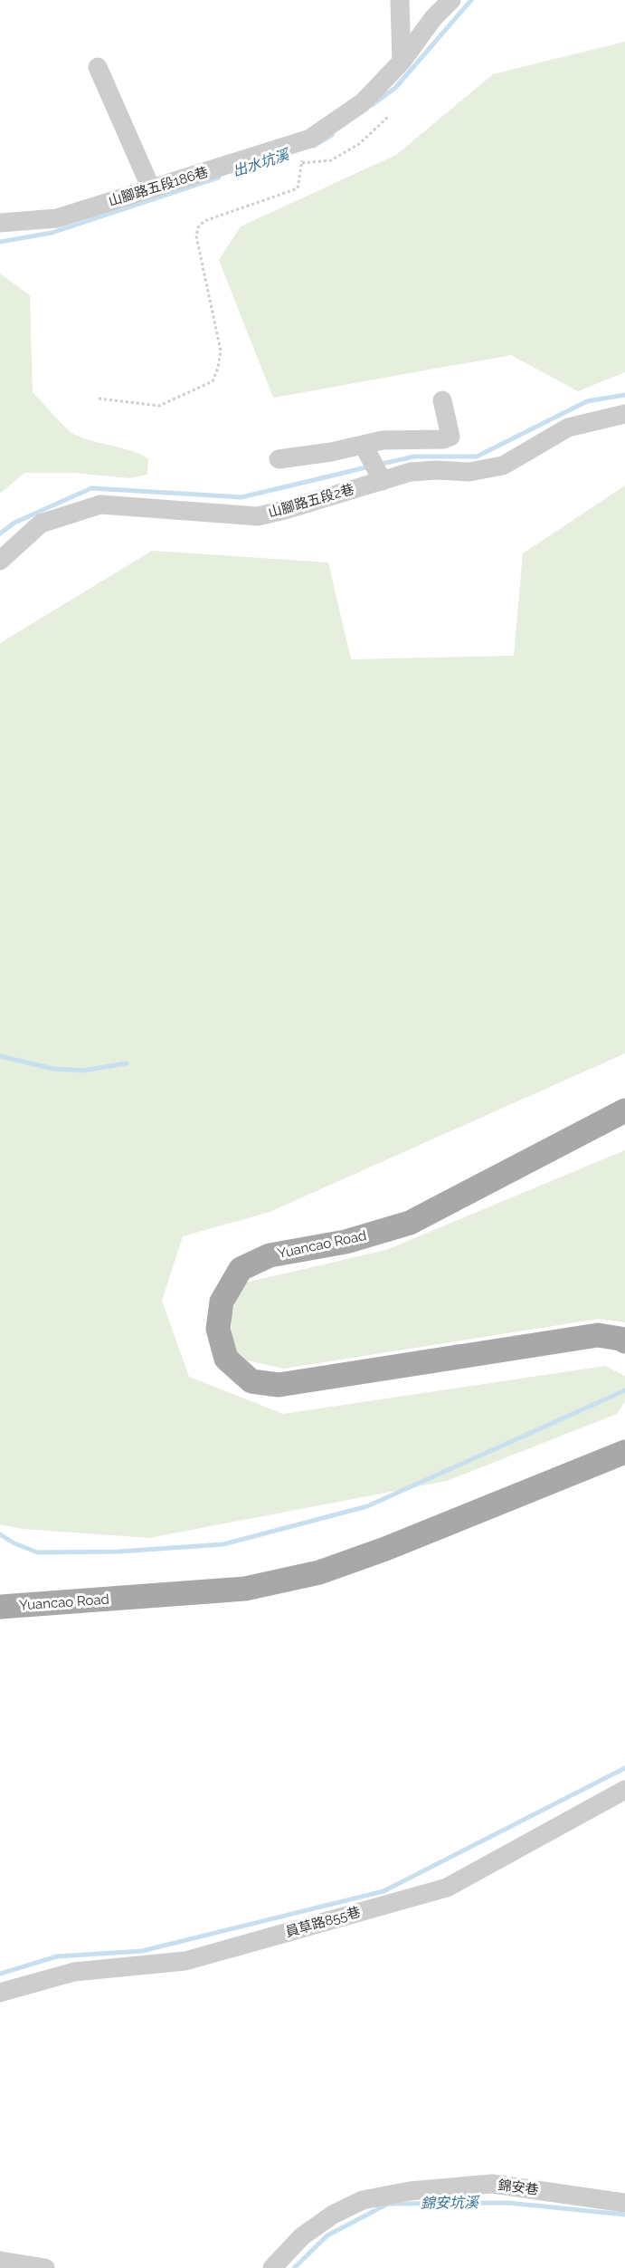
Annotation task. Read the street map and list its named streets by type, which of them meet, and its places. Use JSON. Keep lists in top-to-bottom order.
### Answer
{
  "streets": {
    "main road": ["Yuancao Road"],
    "street": [
      "山腳路五段186巷",
      "山腳路五段2巷",
      "員草路855巷",
      "錦安巷"
    ]
  },
  "water": ["出水坑溪", "錦安坑溪"]
}
